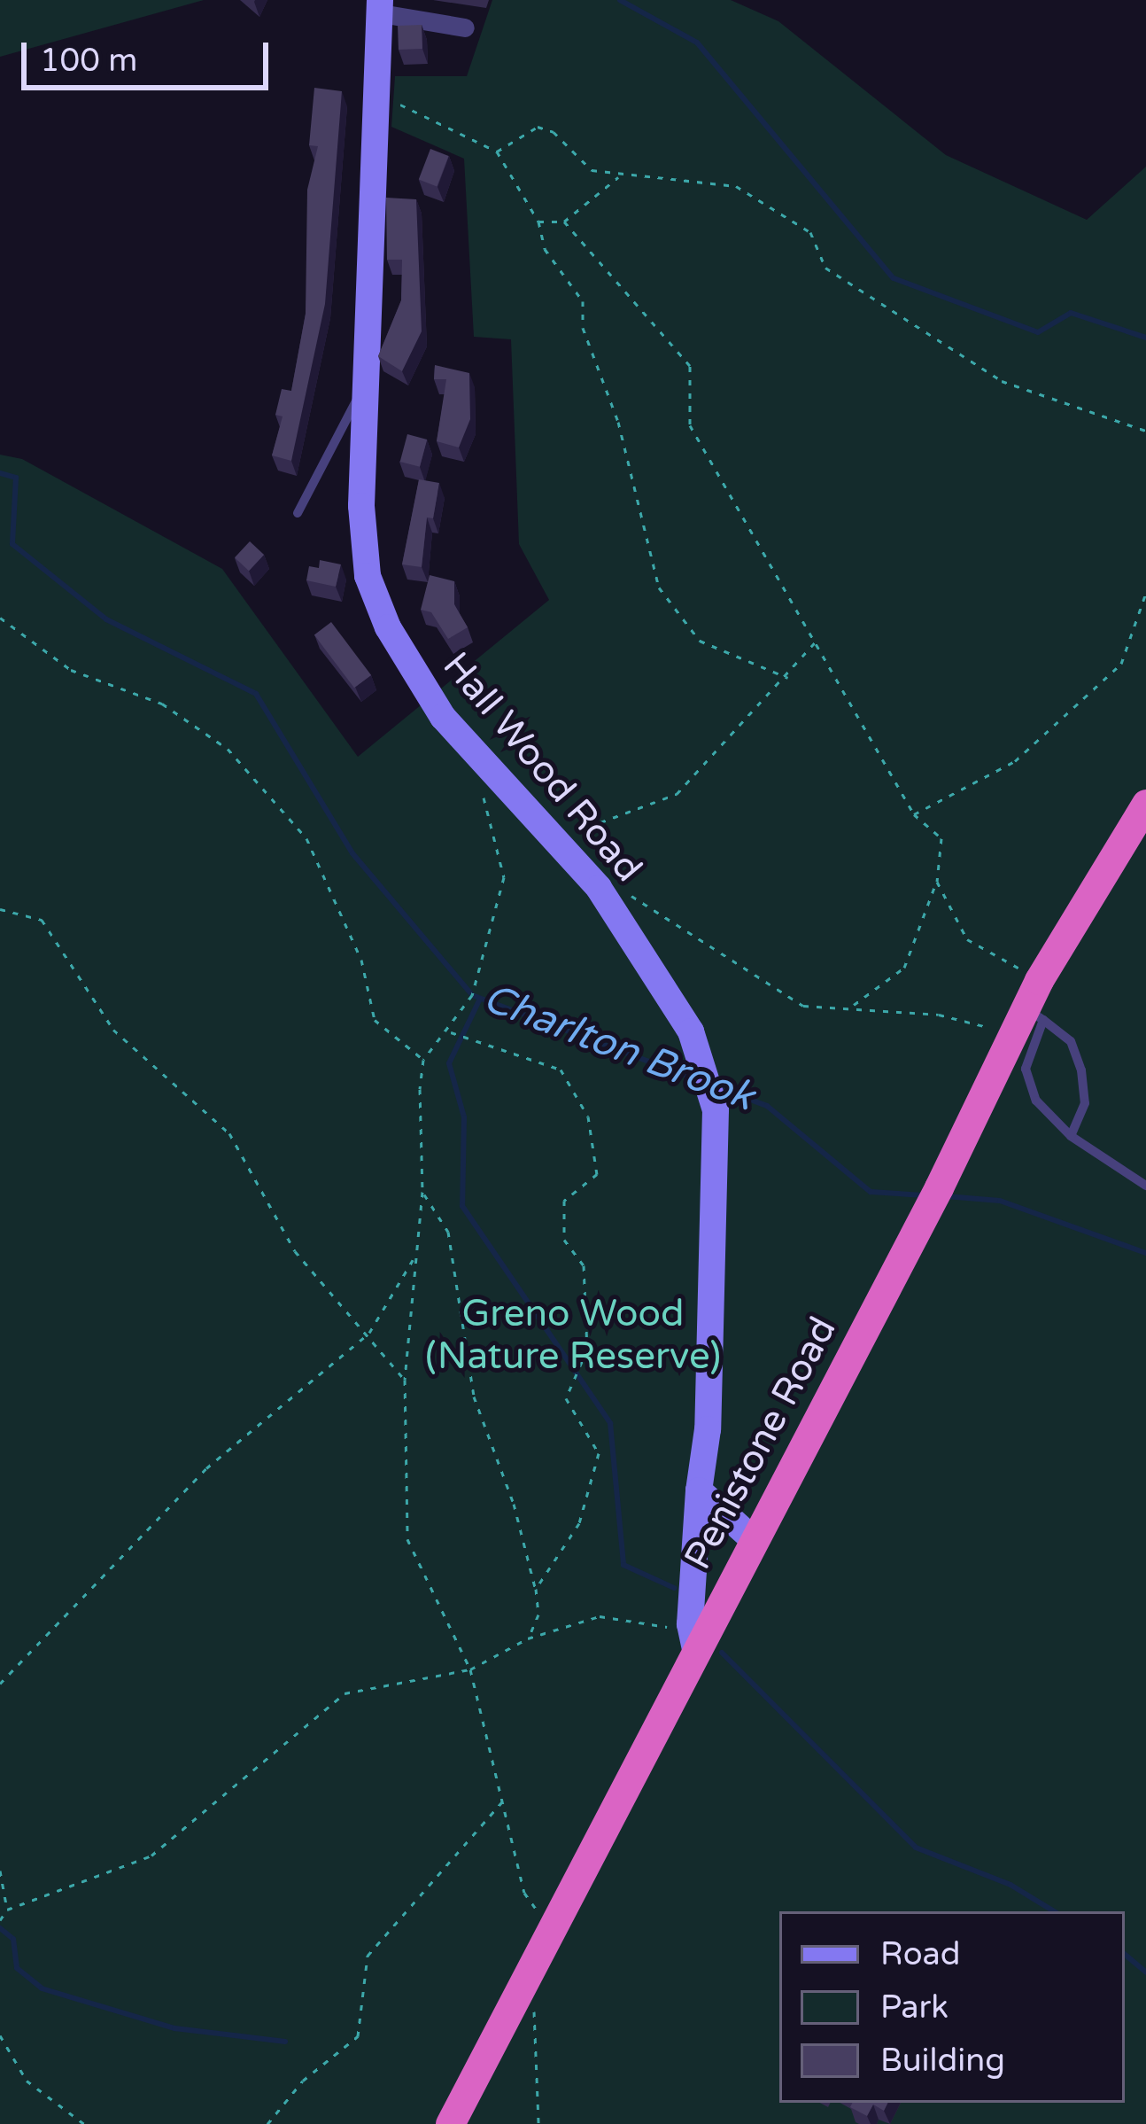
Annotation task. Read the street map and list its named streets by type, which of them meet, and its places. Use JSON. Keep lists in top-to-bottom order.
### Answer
{
  "streets": {
    "highway": ["Penistone Road"],
    "main road": ["Hall Wood Road"]
  },
  "crossings": [
    ["Hall Wood Road", "Penistone Road"]
  ],
  "water": ["Charlton Brook"],
  "parks": ["Greno Wood (Nature Reserve)"],
  "legend": ["Road", "Park", "Building"],
  "scale_bar": "100 m"
}
